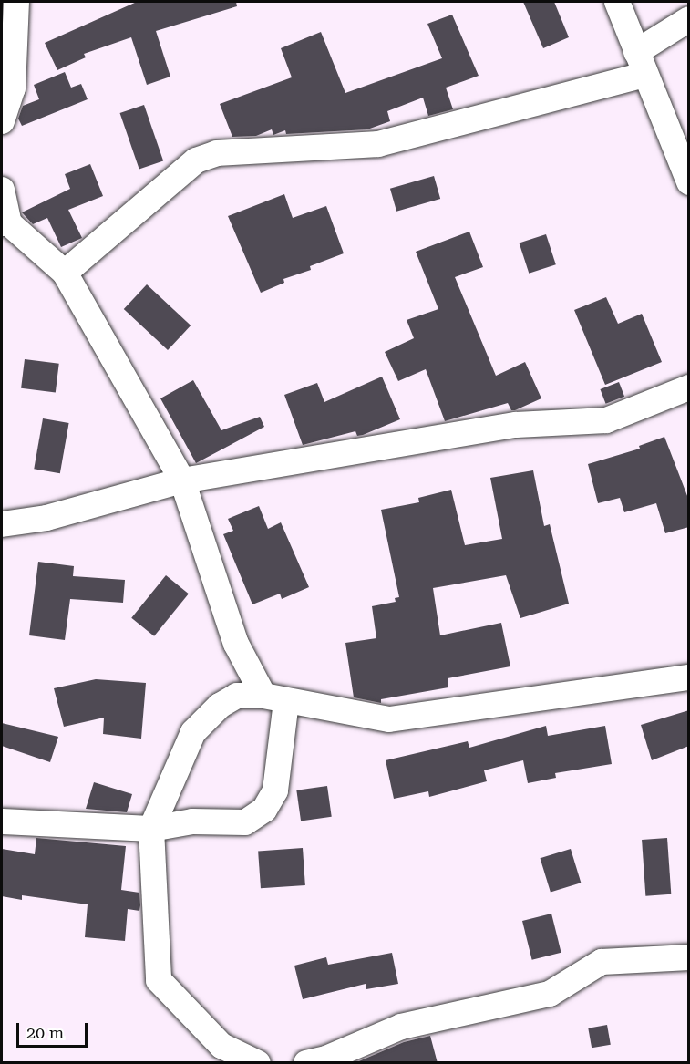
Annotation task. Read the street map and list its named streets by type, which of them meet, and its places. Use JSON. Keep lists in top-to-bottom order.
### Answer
{
  "scale_bar": "20 m"
}
